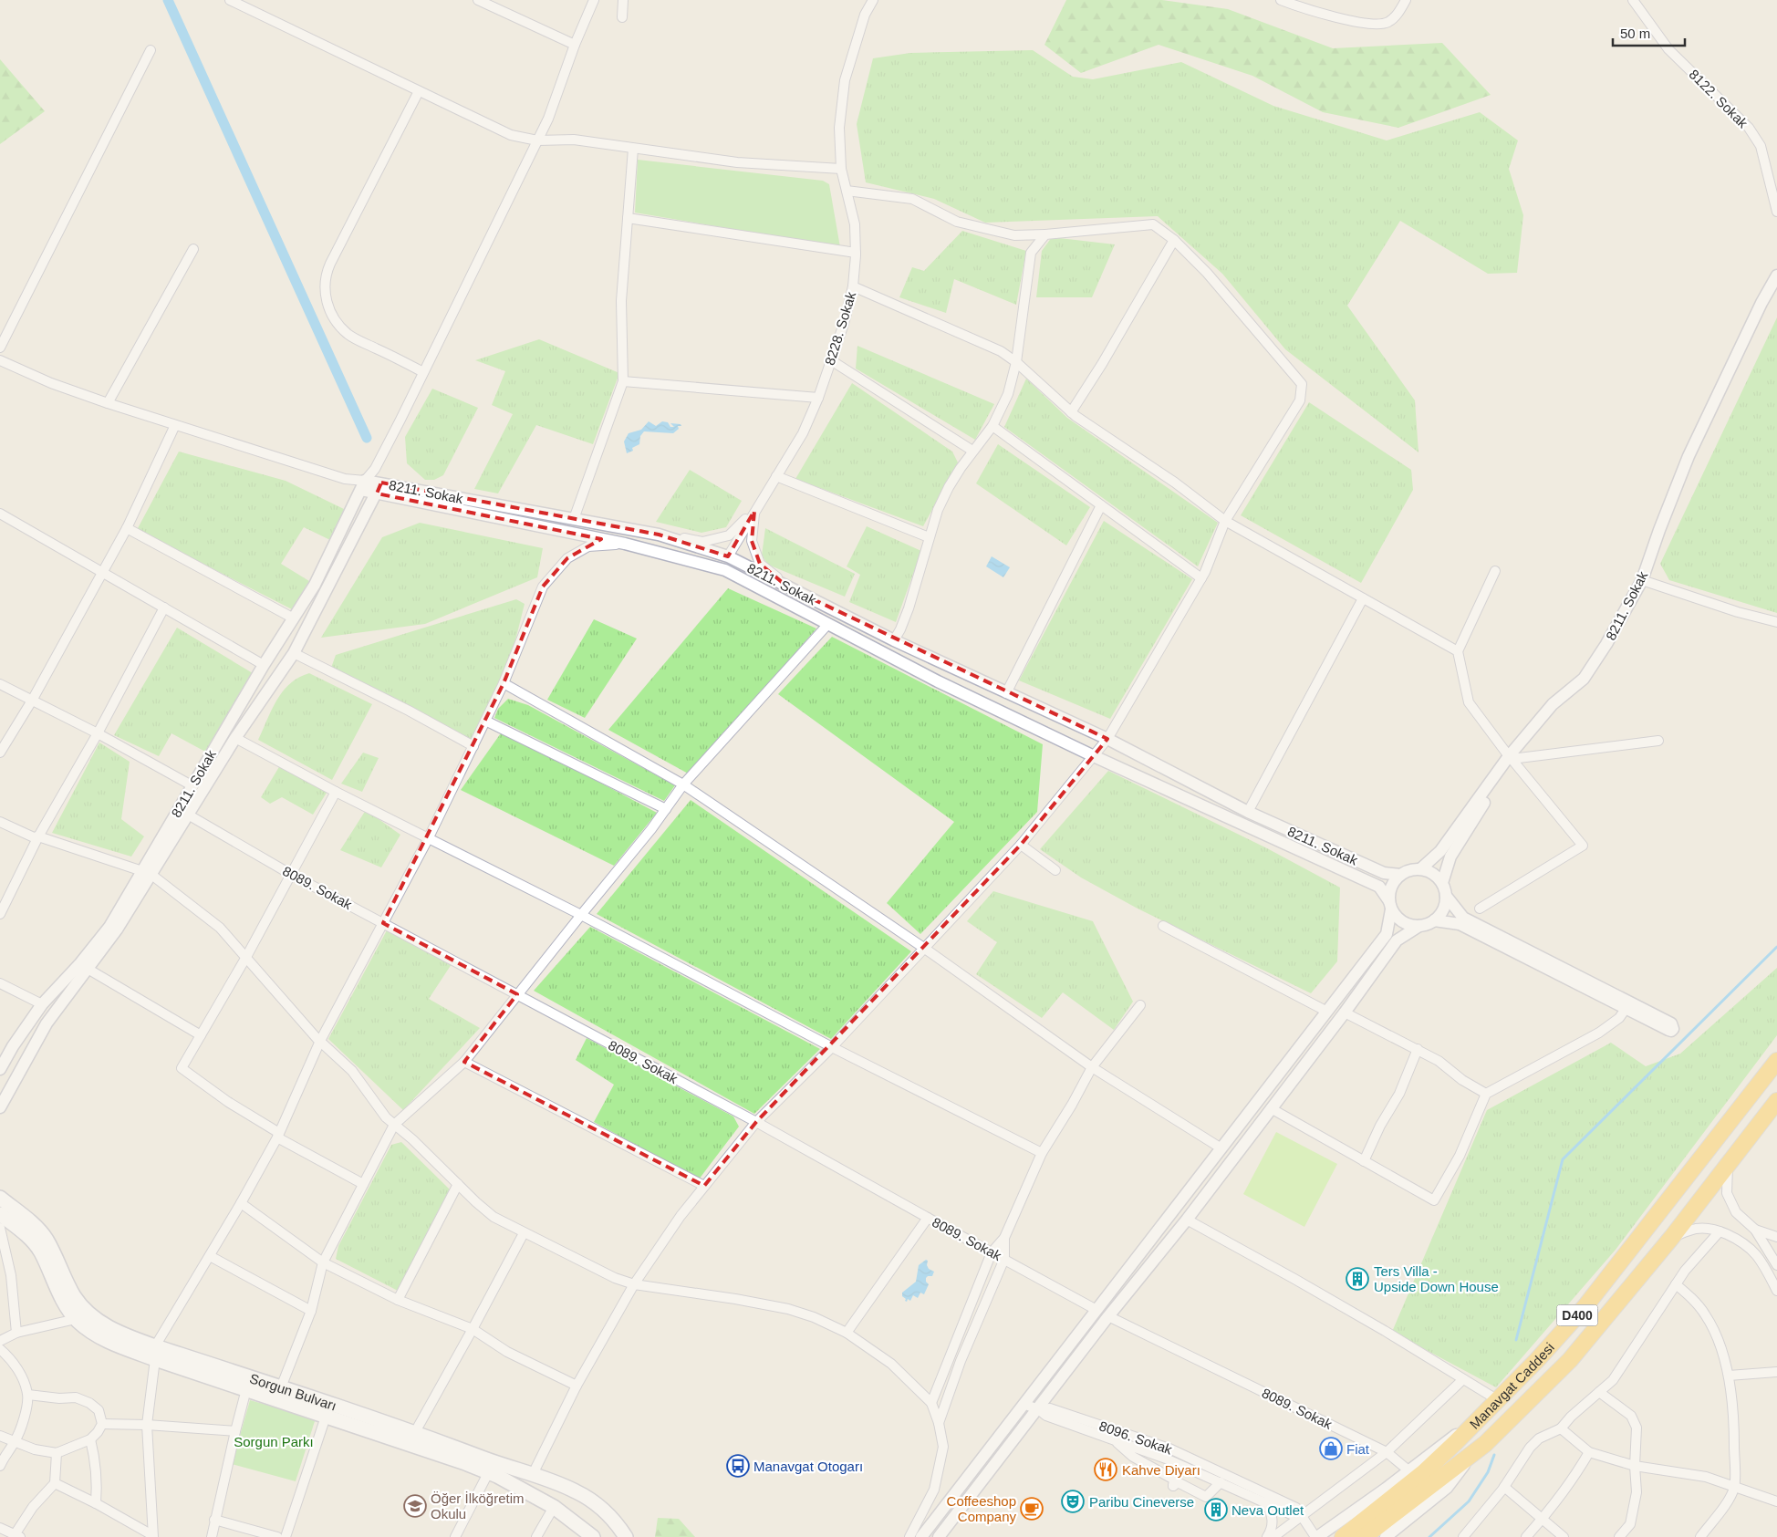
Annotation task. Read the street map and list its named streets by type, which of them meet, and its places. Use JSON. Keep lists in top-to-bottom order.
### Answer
{
  "streets": {
    "highway": ["D400", "Manavgat Caddesi"],
    "main road": ["Sorgun Bulvarı"],
    "street": [
      "8122. Sokak",
      "8228. Sokak",
      "8211. Sokak",
      "8089. Sokak",
      "8096. Sokak"
    ]
  },
  "crossings": [
    ["8228. Sokak", "8211. Sokak"]
  ],
  "parks": ["Sorgun Parkı"],
  "places": {
    "building": ["Ters Villa - Upside Down House", "Neva Outlet"],
    "shop": ["Fiat"],
    "bus stop": ["Manavgat Otogarı"],
    "restaurant": ["Kahve Diyarı"],
    "theatre": ["Paribu Cineverse"],
    "school or university": ["Öğer İlköğretim Okulu"],
    "cafe": ["Coffeeshop Company"]
  },
  "scale_bar": "50 m"
}
